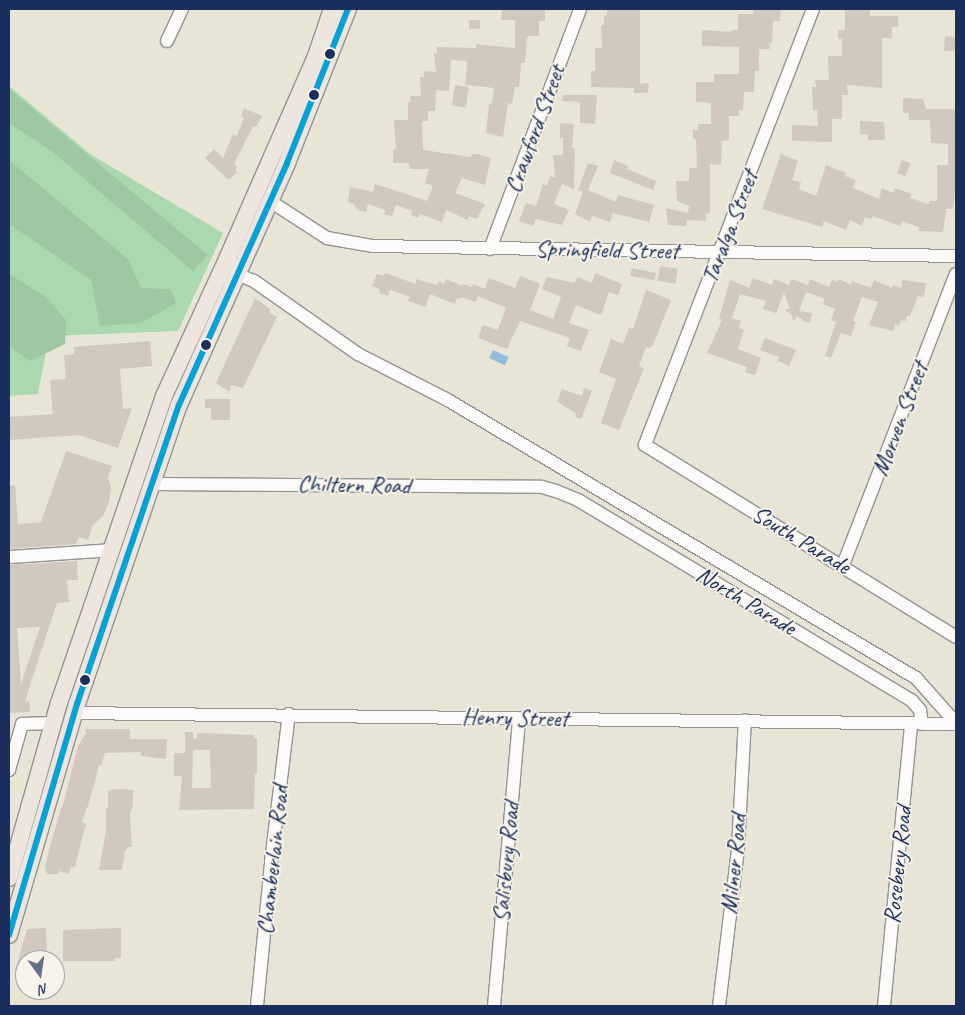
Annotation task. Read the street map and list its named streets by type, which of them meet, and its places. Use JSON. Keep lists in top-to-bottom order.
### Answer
{
  "streets": {
    "street": [
      "Crawford Street",
      "Taralga Street",
      "Springfield Street",
      "Morven Street",
      "Chiltern Road",
      "South Parade",
      "North Parade",
      "Henry Street",
      "Chamberlain Road",
      "Salisbury Road",
      "Milner Road",
      "Rosebery Road"
    ]
  },
  "crossings": [
    ["Crawford Street", "Springfield Street"],
    ["Taralga Street", "Springfield Street"],
    ["Taralga Street", "South Parade"],
    ["Morven Street", "South Parade"],
    ["Chiltern Road", "North Parade"],
    ["North Parade", "Henry Street"],
    ["North Parade", "Rosebery Road"],
    ["Henry Street", "Chamberlain Road"],
    ["Henry Street", "Salisbury Road"],
    ["Henry Street", "Milner Road"],
    ["Henry Street", "Rosebery Road"]
  ],
  "north": "bottom"
}
